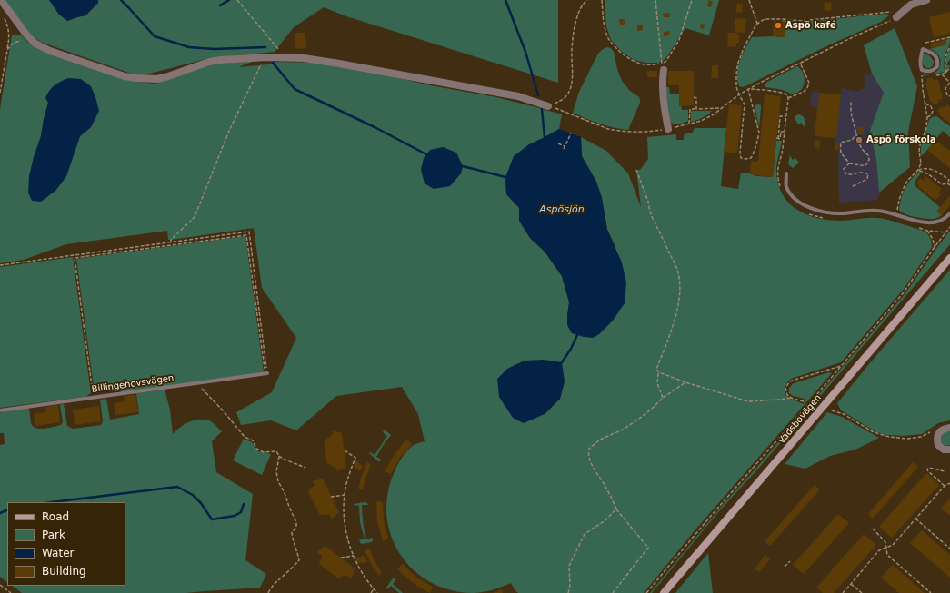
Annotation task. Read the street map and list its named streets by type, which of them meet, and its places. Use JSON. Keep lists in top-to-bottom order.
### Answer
{
  "streets": {
    "main road": ["Vadsbovägen"],
    "lane": ["Billingehovsvägen"]
  },
  "water": ["Aspösjön"],
  "places": ["Aspö kafé", "Aspö förskola"],
  "legend": [
    "Road",
    "Park",
    "Water",
    "Building"
  ]
}
